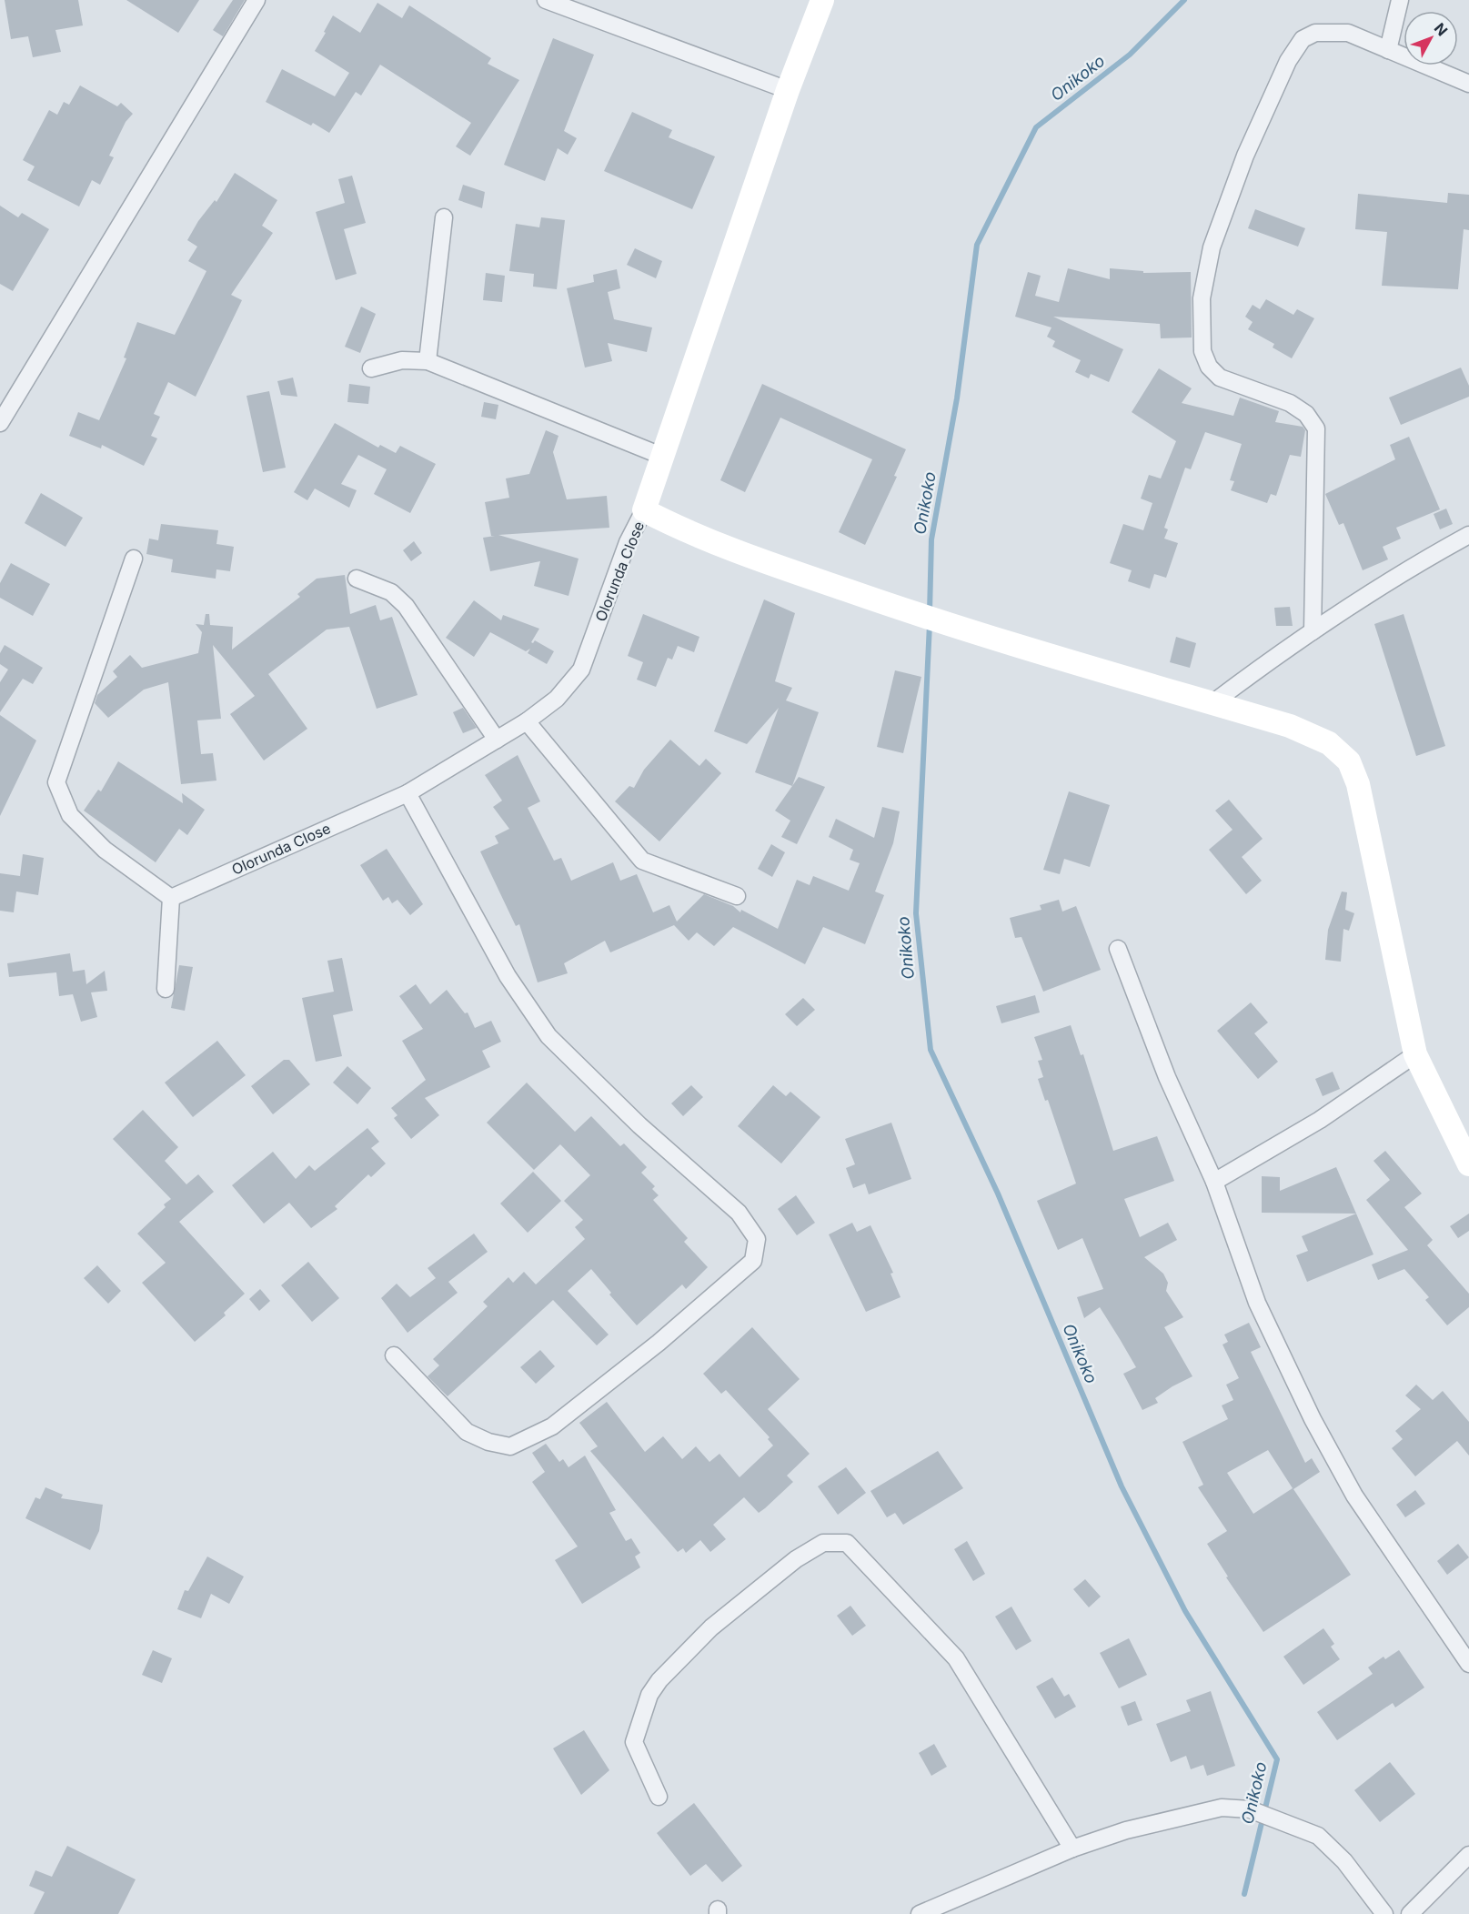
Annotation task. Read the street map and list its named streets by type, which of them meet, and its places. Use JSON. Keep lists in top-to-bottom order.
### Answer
{
  "streets": {
    "street": ["Olorunda Close"]
  },
  "water": ["Onikoko"],
  "north": "top right"
}
